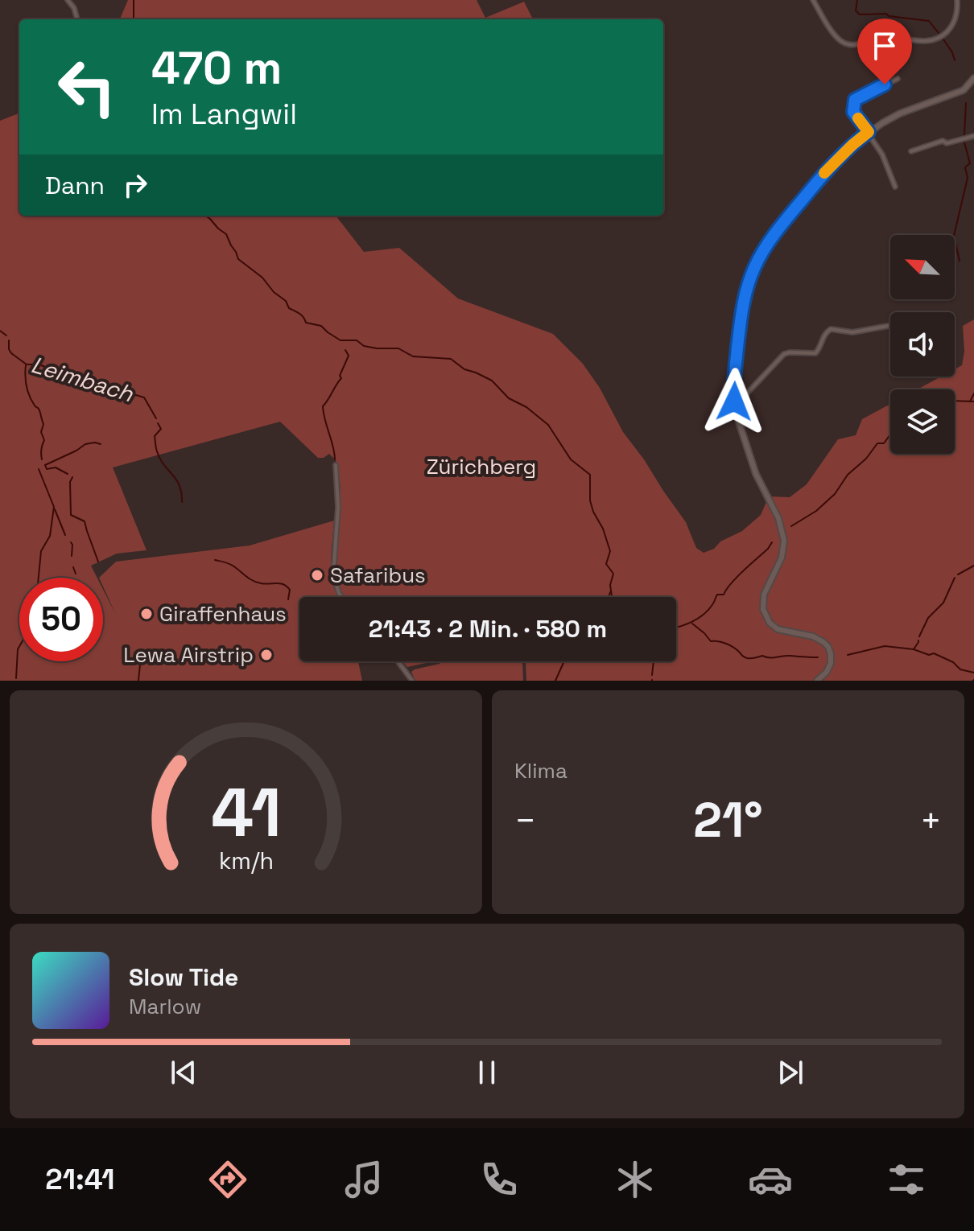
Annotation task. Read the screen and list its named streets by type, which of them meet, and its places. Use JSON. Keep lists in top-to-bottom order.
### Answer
{
  "water": ["Leimbach"],
  "parks": ["Zürichberg"],
  "places": ["Safaribus", "Giraffenhaus", "Lewa Airstrip"],
  "north": "top left",
  "page": {
    "turn": ["470 m", "Im Langwil"],
    "then": "Dann",
    "limit": "50",
    "trip": "21:43 · 2 Min. · 580 m",
    "tile": "Klima",
    "heat": ["−", "21°", "+"],
    "song": ["Slow Tide", "Marlow"],
    "tabs": "21:41",
    "gauge": ["41", "km/h"]
  }
}
